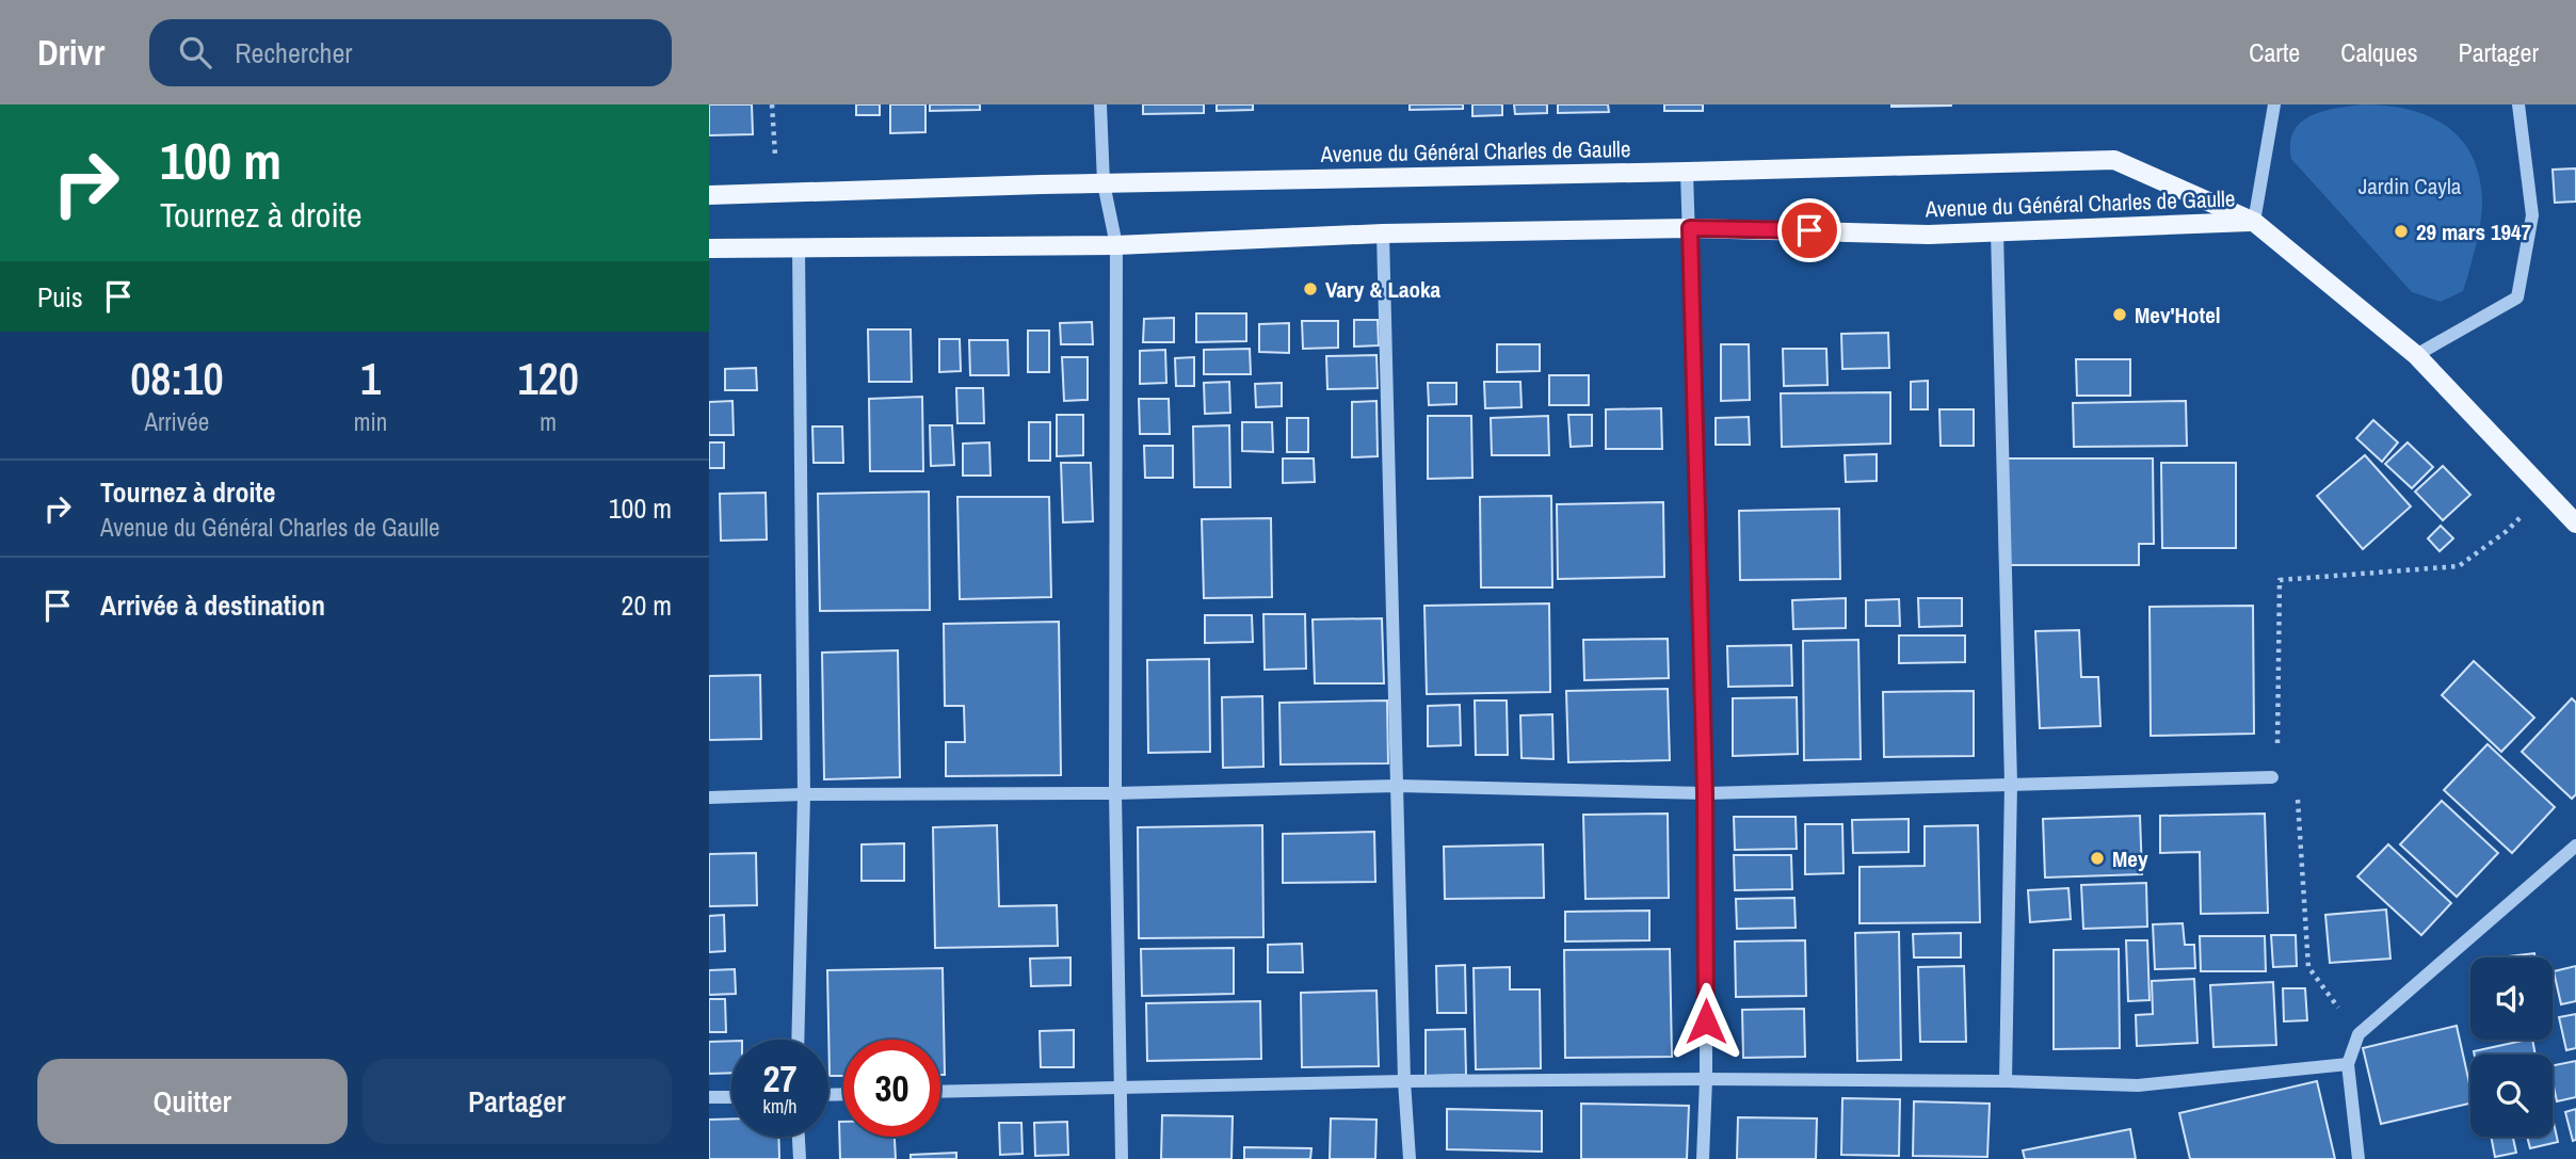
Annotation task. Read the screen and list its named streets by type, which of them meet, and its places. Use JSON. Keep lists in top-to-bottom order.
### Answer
{
  "streets": {
    "main road": ["Avenue du Général Charles de Gaulle"]
  },
  "parks": ["Jardin Cayla"],
  "places": [
    "29 mars 1947",
    "Vary & Laoka",
    "Mev'Hotel",
    "Mey"
  ],
  "page": {
    "header": "Drivr",
    "search": "Rechercher",
    "nav": ["Carte", "Calques", "Partager"],
    "turn": ["100 m", "Tournez à droite"],
    "then": "Puis",
    "eta": [
      "08:10",
      "Arrivée",
      "1",
      "min",
      "120",
      "m"
    ],
    "list": [
      {
        "name": "Tournez à droite",
        "note": "Avenue du Général Charles de Gaulle",
        "value": "100 m"
      },
      {
        "name": "Arrivée à destination",
        "value": "20 m"
      }
    ],
    "speed": "27 km/h",
    "limit": "30",
    "buttons": ["Quitter", "Partager"]
  }
}
